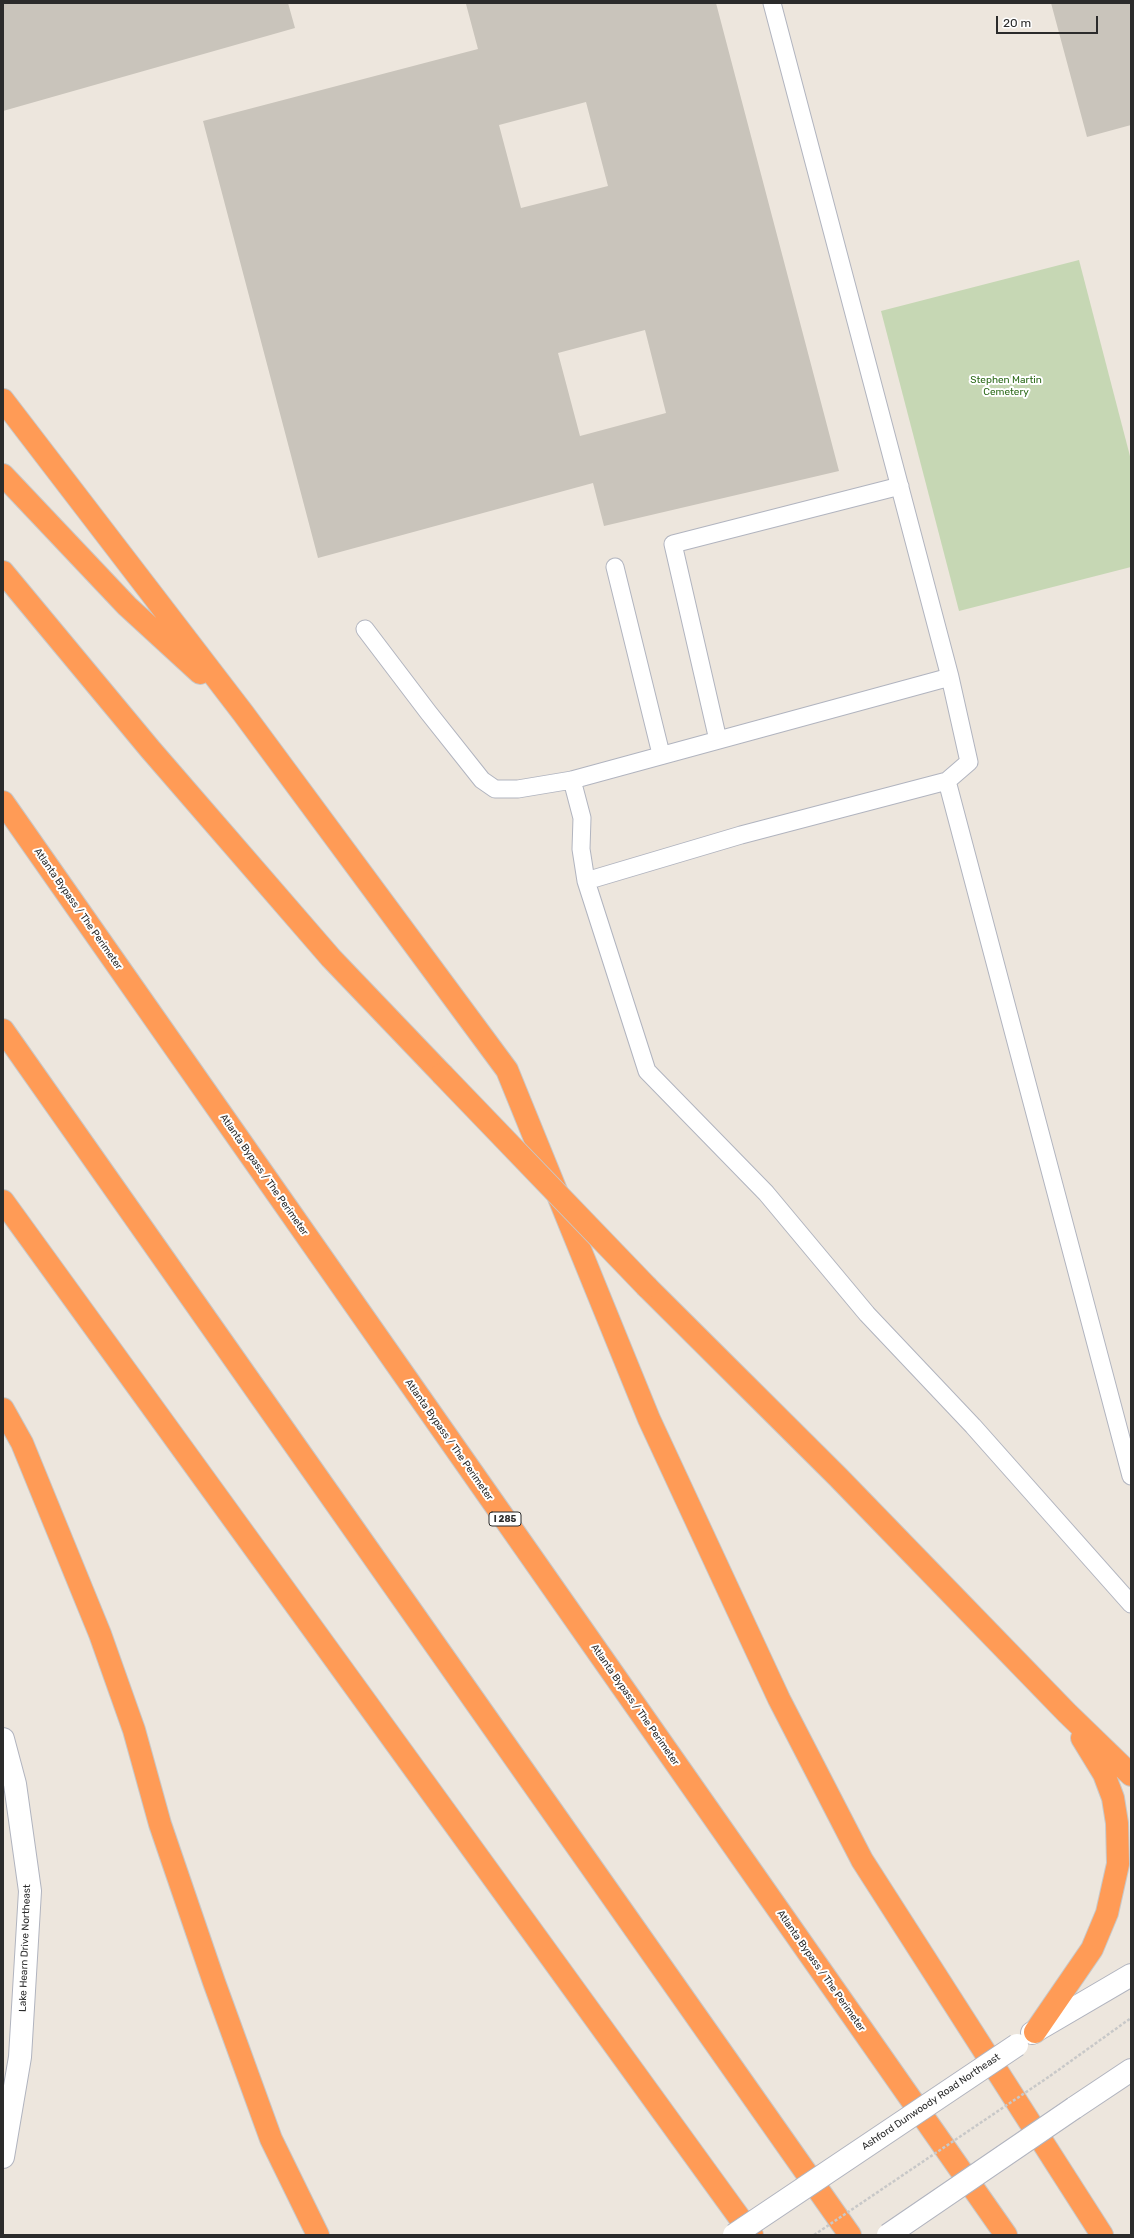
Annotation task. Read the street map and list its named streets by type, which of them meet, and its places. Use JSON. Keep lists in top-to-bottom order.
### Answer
{
  "streets": {
    "highway": ["Atlanta Bypass / The Perimeter", "I 285"],
    "main road": ["Lake Hearn Drive Northeast", "Ashford Dunwoody Road Northeast"]
  },
  "parks": ["Stephen Martin Cemetery"],
  "scale_bar": "20 m"
}
